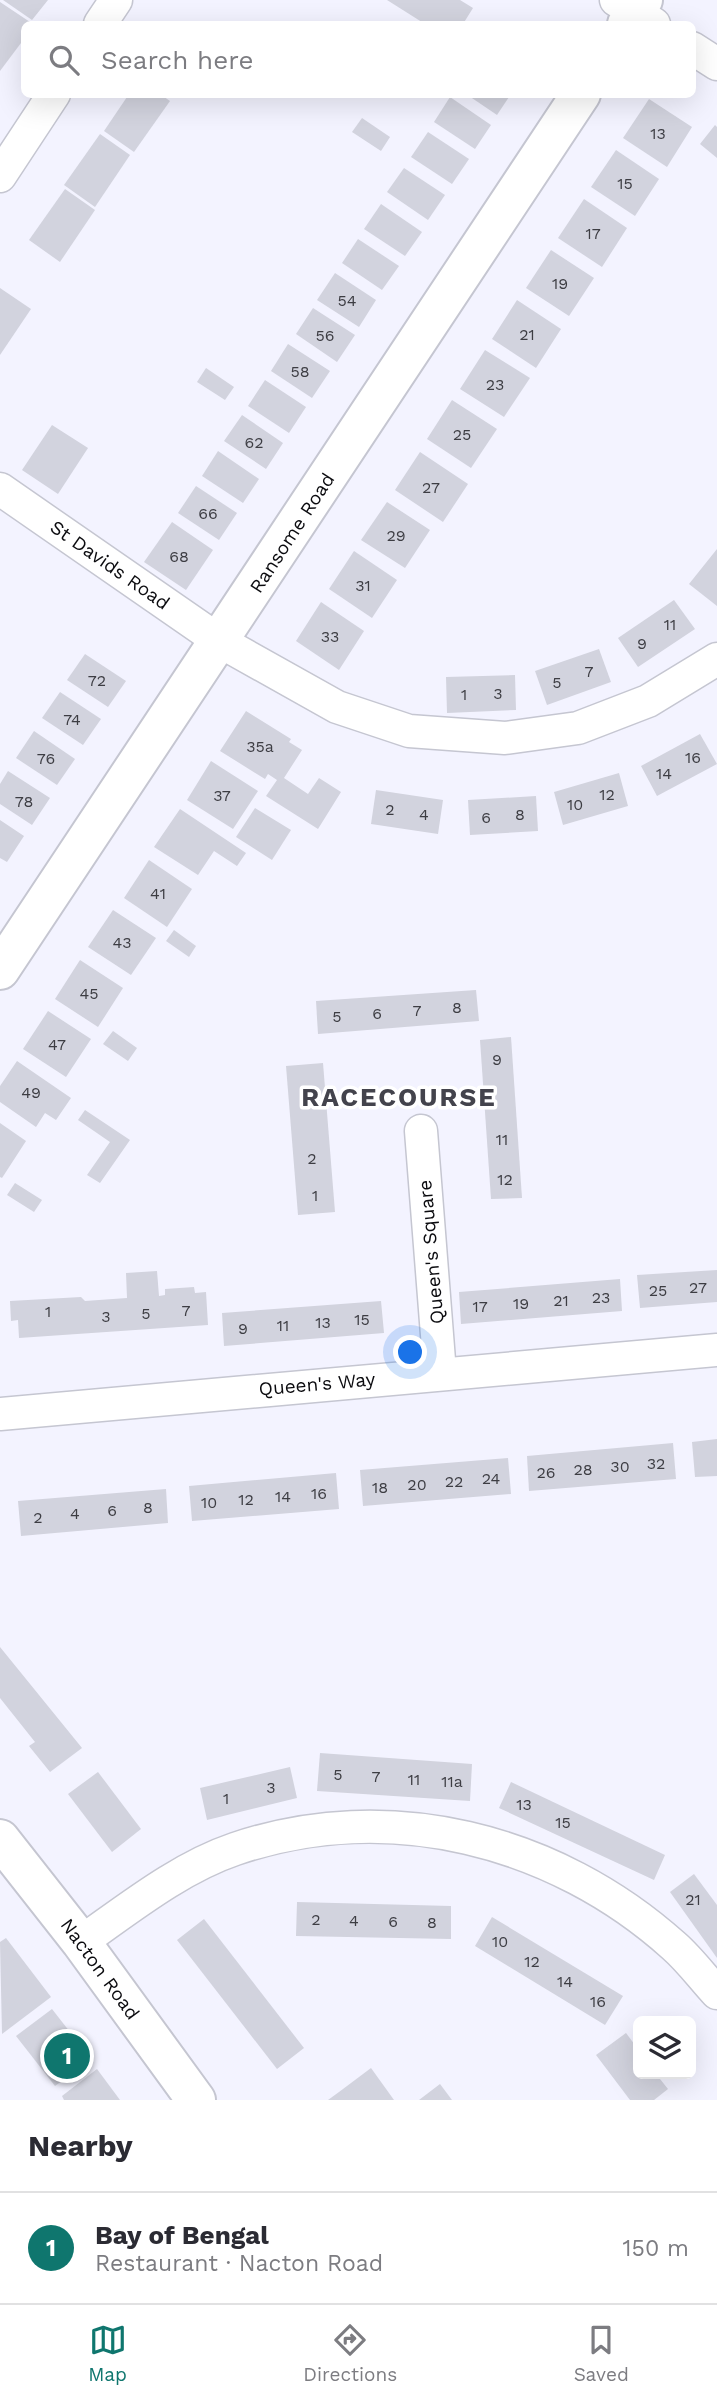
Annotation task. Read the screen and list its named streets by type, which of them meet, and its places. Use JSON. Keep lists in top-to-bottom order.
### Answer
{
  "streets": {
    "street": [
      "Ransome Road",
      "St Davids Road",
      "Queen's Square",
      "Queen's Way",
      "Nacton Road"
    ]
  },
  "crossings": [
    ["Ransome Road", "St Davids Road"],
    ["Queen's Square", "Queen's Way"]
  ],
  "districts": ["RACECOURSE"],
  "house_numbers": [
    "13",
    "15",
    "17",
    "19",
    "54",
    "21",
    "56",
    "58",
    "23",
    "25",
    "62",
    "27",
    "66",
    "29",
    "68",
    "31",
    "11",
    "33",
    "9",
    "7",
    "72",
    "5",
    "3",
    "1",
    "74",
    "35a",
    "16",
    "76",
    "14",
    "12",
    "37",
    "78",
    "10",
    "2",
    "4",
    "8",
    "6",
    "41",
    "43",
    "45",
    "8",
    "7",
    "6",
    "5",
    "47",
    "9",
    "49",
    "11",
    "2",
    "12",
    "1",
    "27",
    "25",
    "23",
    "21",
    "19",
    "17",
    "7",
    "1",
    "5",
    "3",
    "15",
    "13",
    "11",
    "9",
    "32",
    "30",
    "28",
    "26",
    "24",
    "22",
    "20",
    "18",
    "16",
    "14",
    "12",
    "10",
    "8",
    "6",
    "4",
    "2",
    "5",
    "7",
    "11",
    "11a",
    "3",
    "1",
    "13",
    "15",
    "21",
    "2",
    "4",
    "6",
    "8",
    "10",
    "12",
    "14",
    "16"
  ],
  "page": {
    "search": "Search here",
    "pins": "1",
    "heading": "Nearby",
    "list": [
      {
        "mark": "1",
        "name": "Bay of Bengal",
        "note": "Restaurant · Nacton Road",
        "value": "150 m"
      }
    ],
    "nav": ["Map", "Directions", "Saved"]
  }
}
